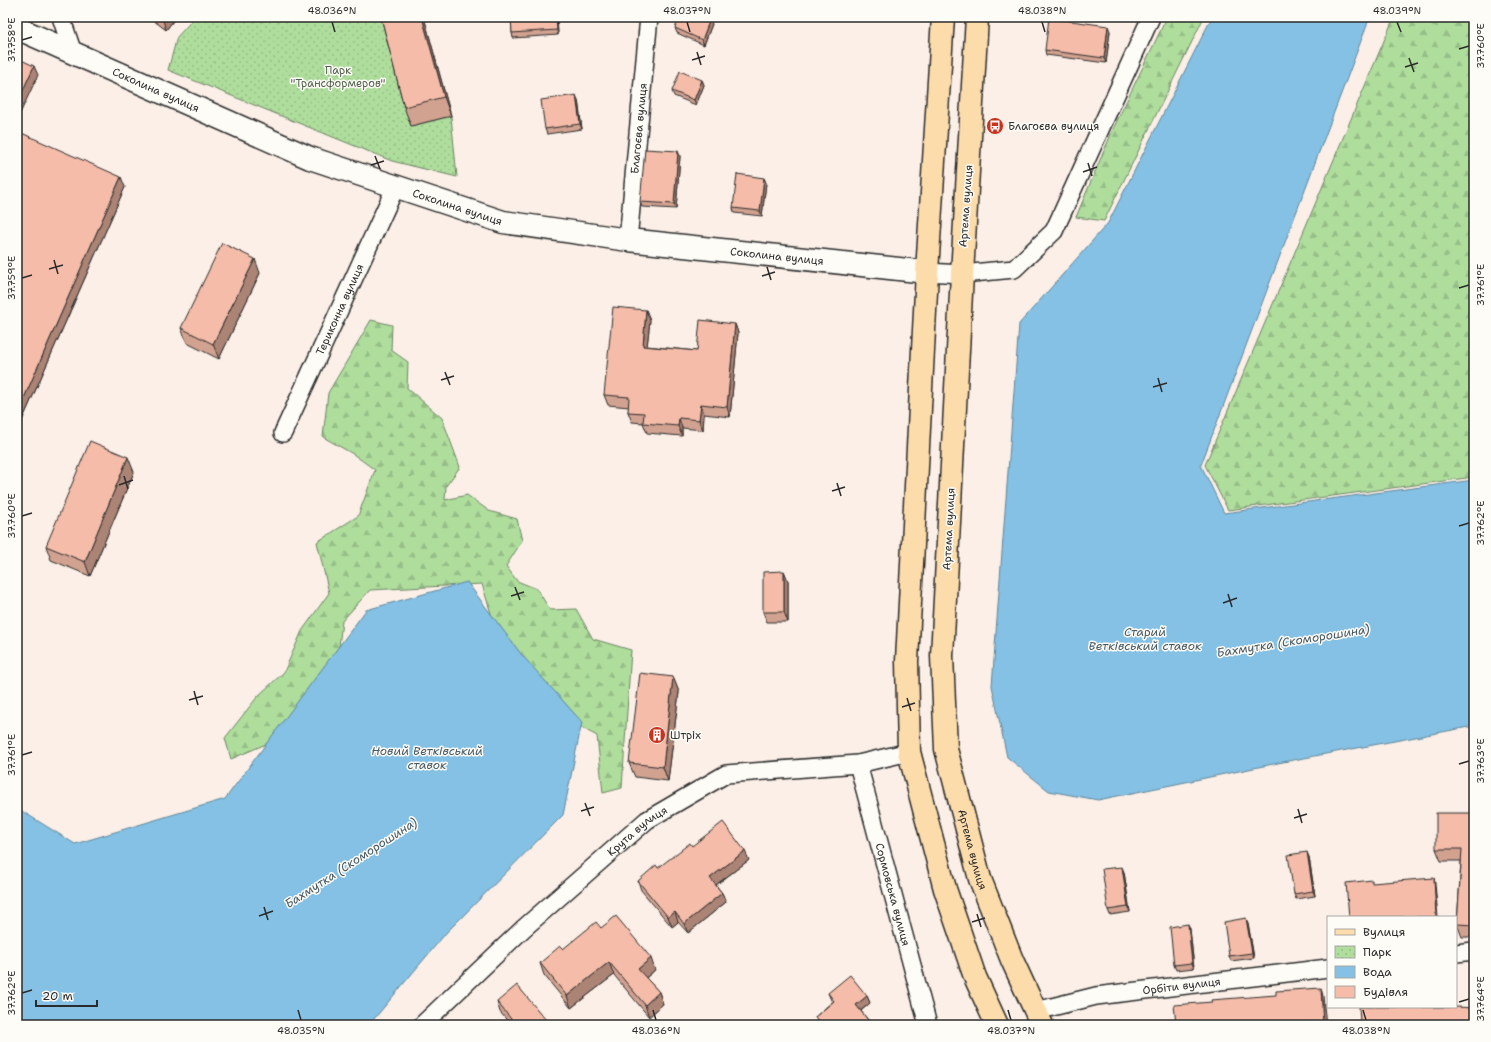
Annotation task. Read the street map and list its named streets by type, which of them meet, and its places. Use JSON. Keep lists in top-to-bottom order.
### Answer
{
  "streets": {
    "main road": ["Артема вулиця"],
    "street": [
      "Соколина вулиця",
      "Благоєва вулиця",
      "Териконна вулиця",
      "Крута вулиця",
      "Сормовська вулиця",
      "Орбіти вулиця"
    ]
  },
  "crossings": [
    ["Соколина вулиця", "Благоєва вулиця"],
    ["Соколина вулиця", "Териконна вулиця"],
    ["Артема вулиця", "Орбіти вулиця"],
    ["Крута вулиця", "Сормовська вулиця"]
  ],
  "water": ["Старий Ветківський ставок", "Бахмутка (Скоморошина)", "Новий Ветківський ставок"],
  "parks": ["Парк \"Трансформеров\""],
  "places": {
    "bus stop": ["Благоєва вулиця"],
    "building": ["Штріх"]
  },
  "legend": [
    "Вулиця",
    "Парк",
    "Вода",
    "Будівля"
  ],
  "scale_bar": "20 m",
  "coordinates": [
    "48.036°N",
    "48.037°N",
    "48.038°N",
    "48.039°N",
    "37.758°E",
    "37.760°E",
    "37.759°E",
    "37.761°E",
    "37.762°E",
    "37.763°E",
    "37.764°E",
    "48.035°N"
  ]
}
